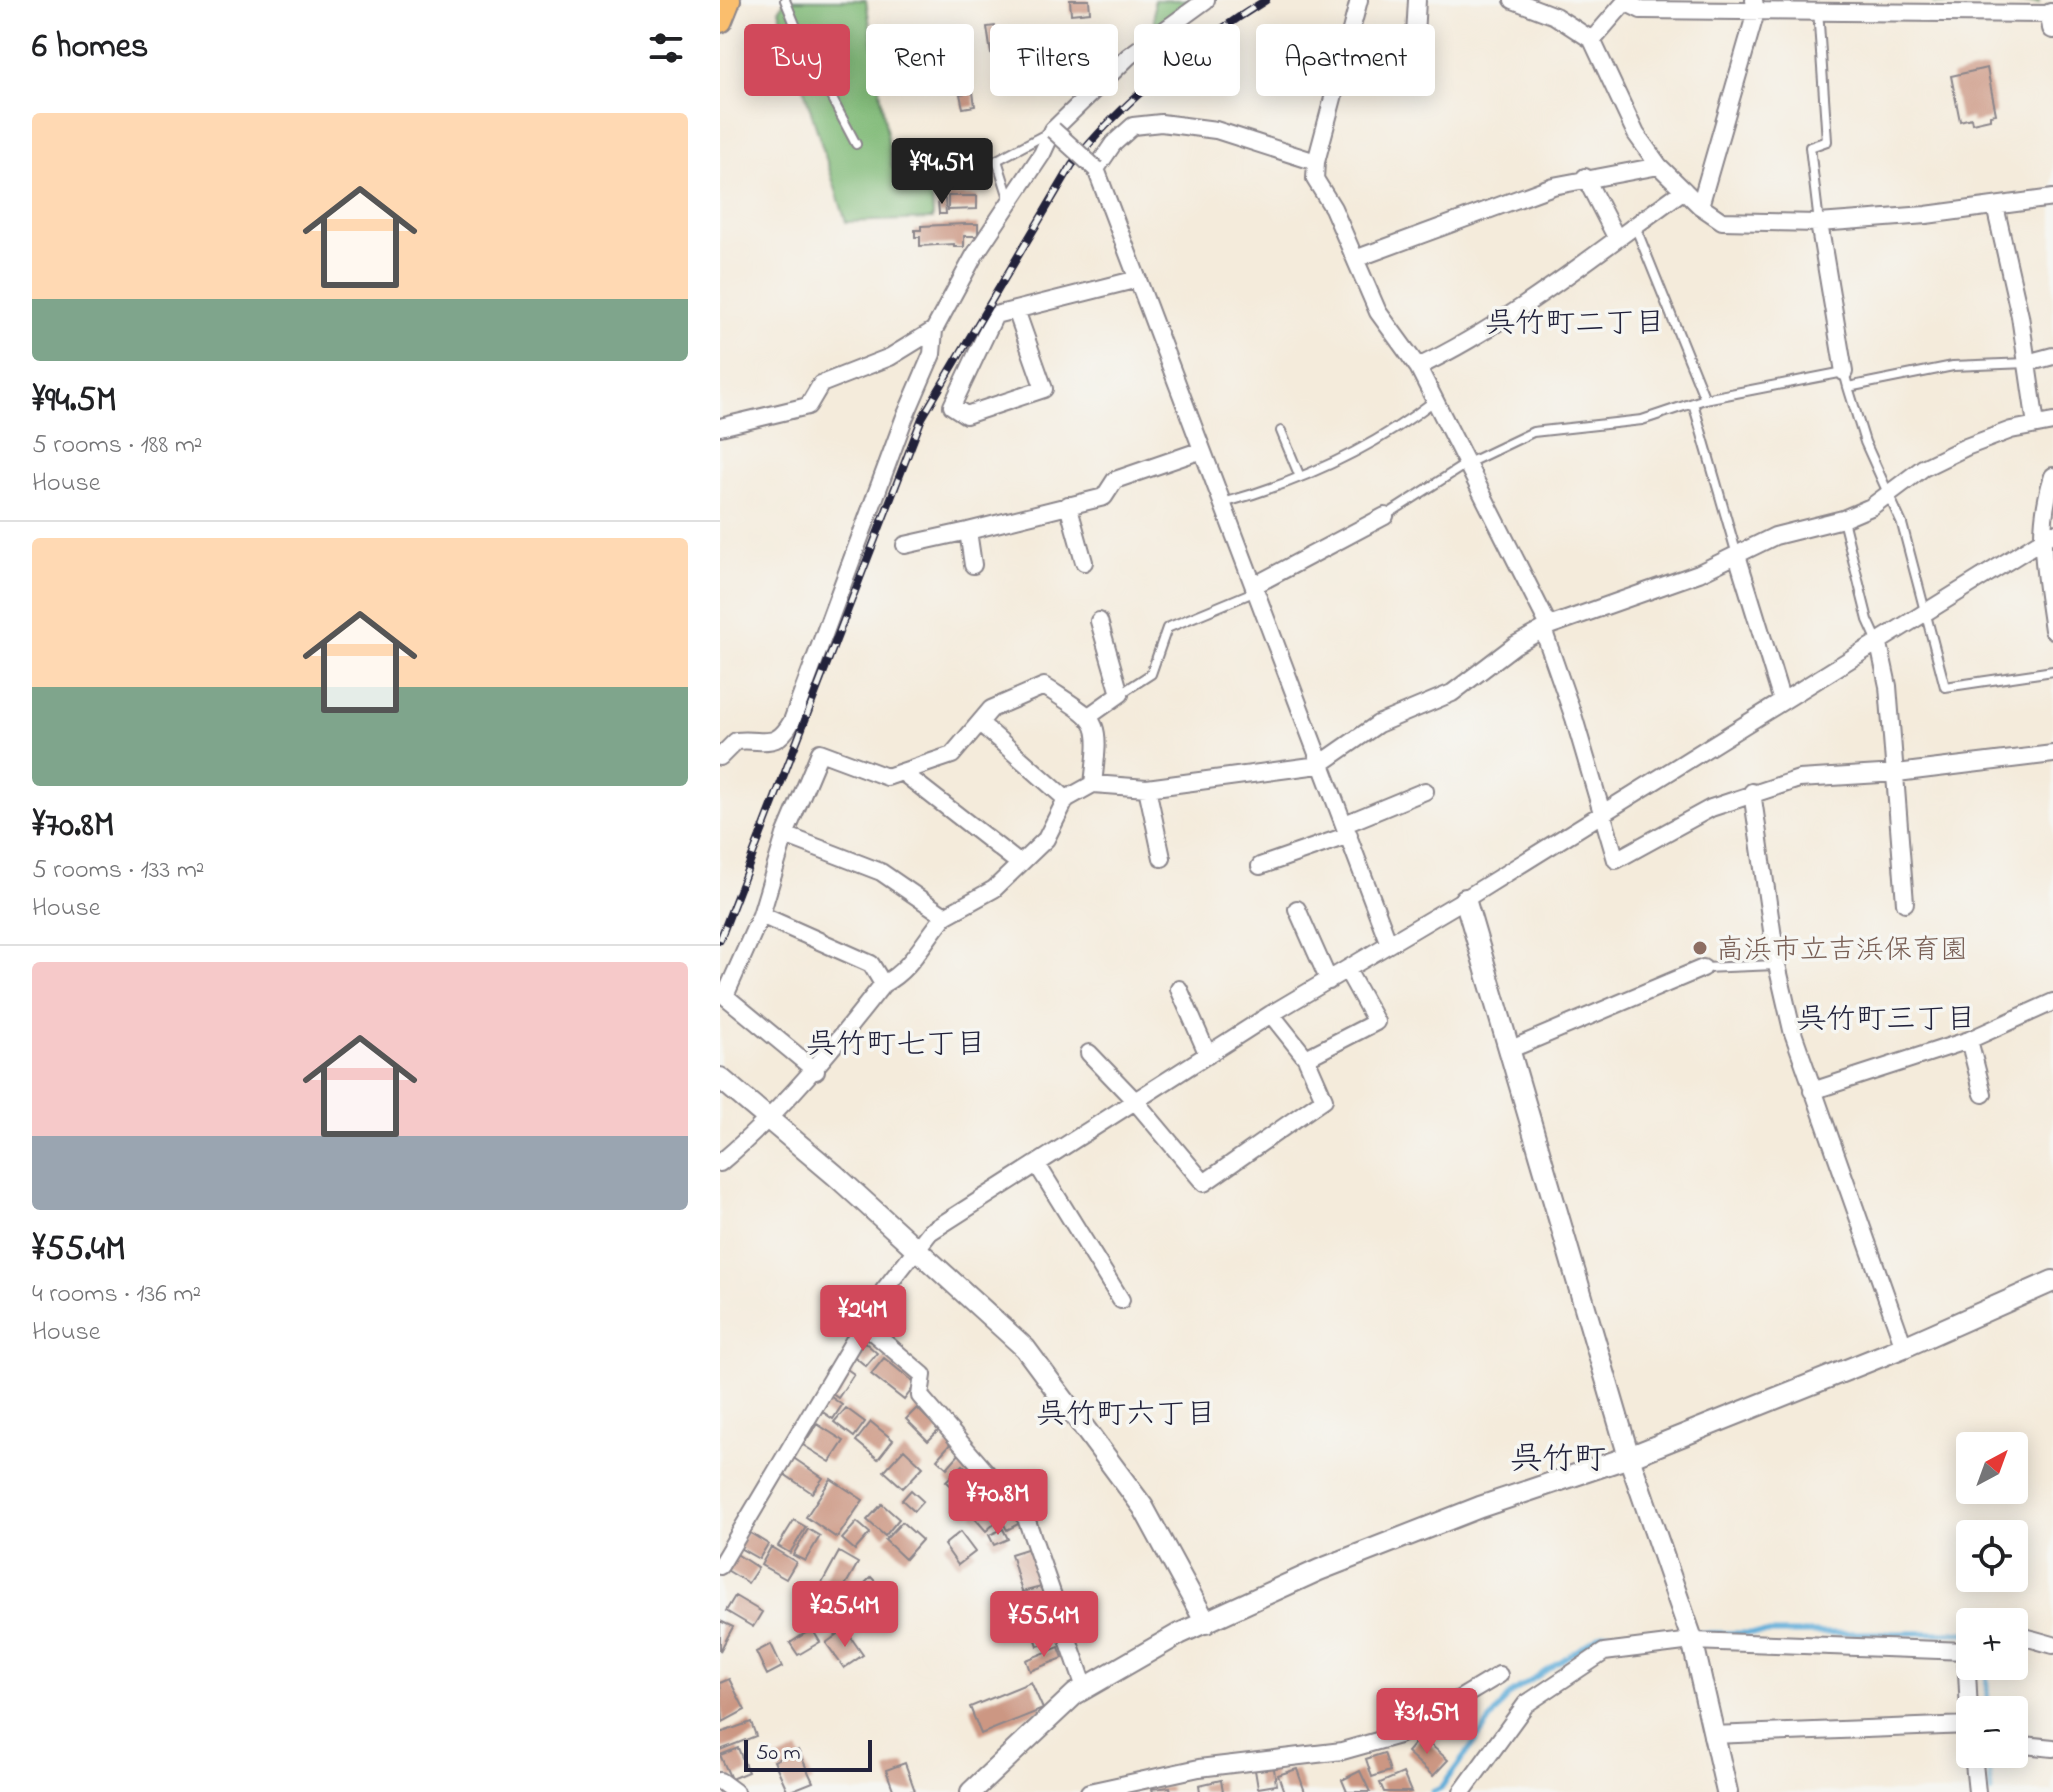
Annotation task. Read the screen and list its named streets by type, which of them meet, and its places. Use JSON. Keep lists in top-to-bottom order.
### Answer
{
  "districts": [
    "呉竹町二丁目",
    "呉竹町三丁目",
    "呉竹町七丁目",
    "呉竹町六丁目",
    "呉竹町"
  ],
  "places": ["高浜市立吉浜保育園"],
  "scale_bar": "50 m",
  "north": "top right",
  "page": {
    "heading": "6 homes",
    "chip": [
      "Buy",
      "Rent",
      "Filters",
      "New",
      "Apartment"
    ],
    "list": [
      {
        "name": "¥94.5M",
        "note": "5 rooms · 188 m² · House"
      },
      {
        "name": "¥70.8M",
        "note": "5 rooms · 133 m² · House"
      },
      {
        "name": "¥55.4M",
        "note": "4 rooms · 136 m² · House"
      }
    ],
    "price": [
      "¥94.5M",
      "¥24M",
      "¥70.8M",
      "¥25.4M",
      "¥55.4M",
      "¥31.5M"
    ],
    "map_buttons": ["+", "−"],
    "scale": "50 m"
  }
}
